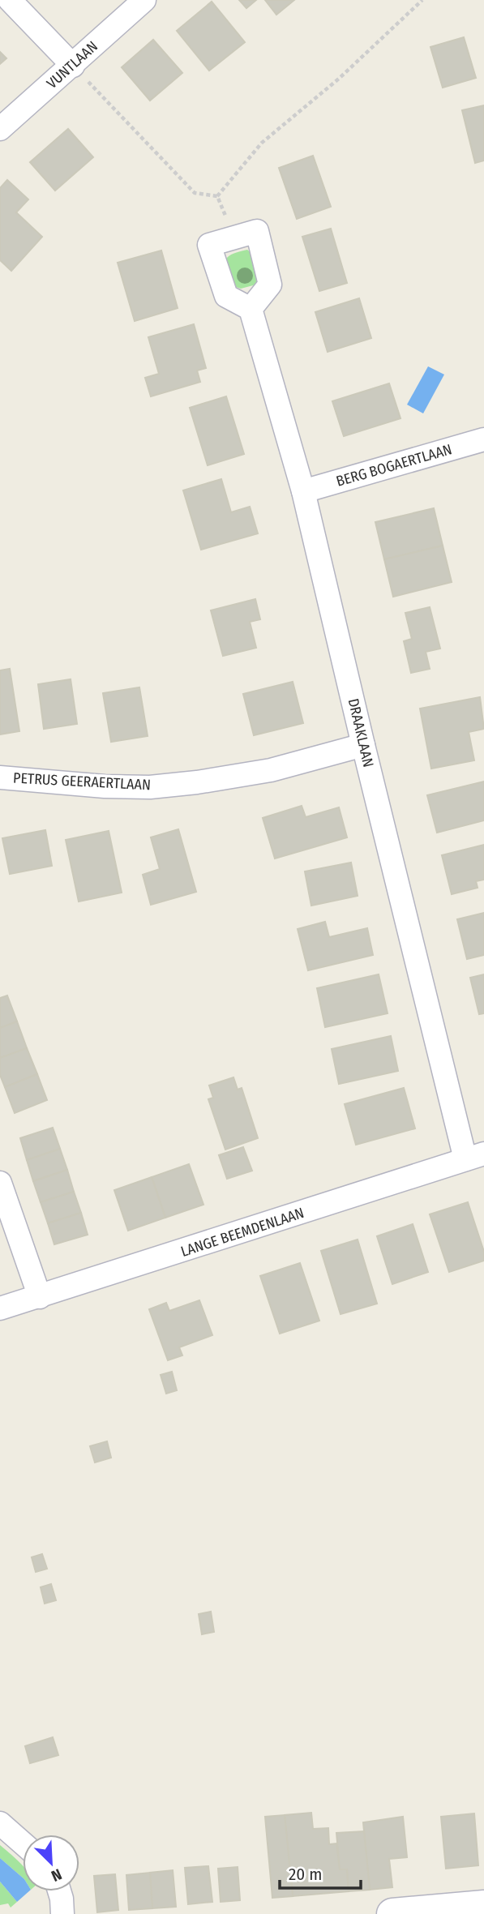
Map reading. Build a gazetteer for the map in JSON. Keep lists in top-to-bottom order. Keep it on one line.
{"streets":{"street":["VUNTLAAN","BERG BOGAERTLAAN","DRAAKLAAN","PETRUS GEERAERTLAAN","LANGE BEEMDENLAAN"]},"crossings":[["BERG BOGAERTLAAN","DRAAKLAAN"],["DRAAKLAAN","PETRUS GEERAERTLAAN"],["DRAAKLAAN","LANGE BEEMDENLAAN"]],"scale_bar":"20 m","north":"bottom right"}
